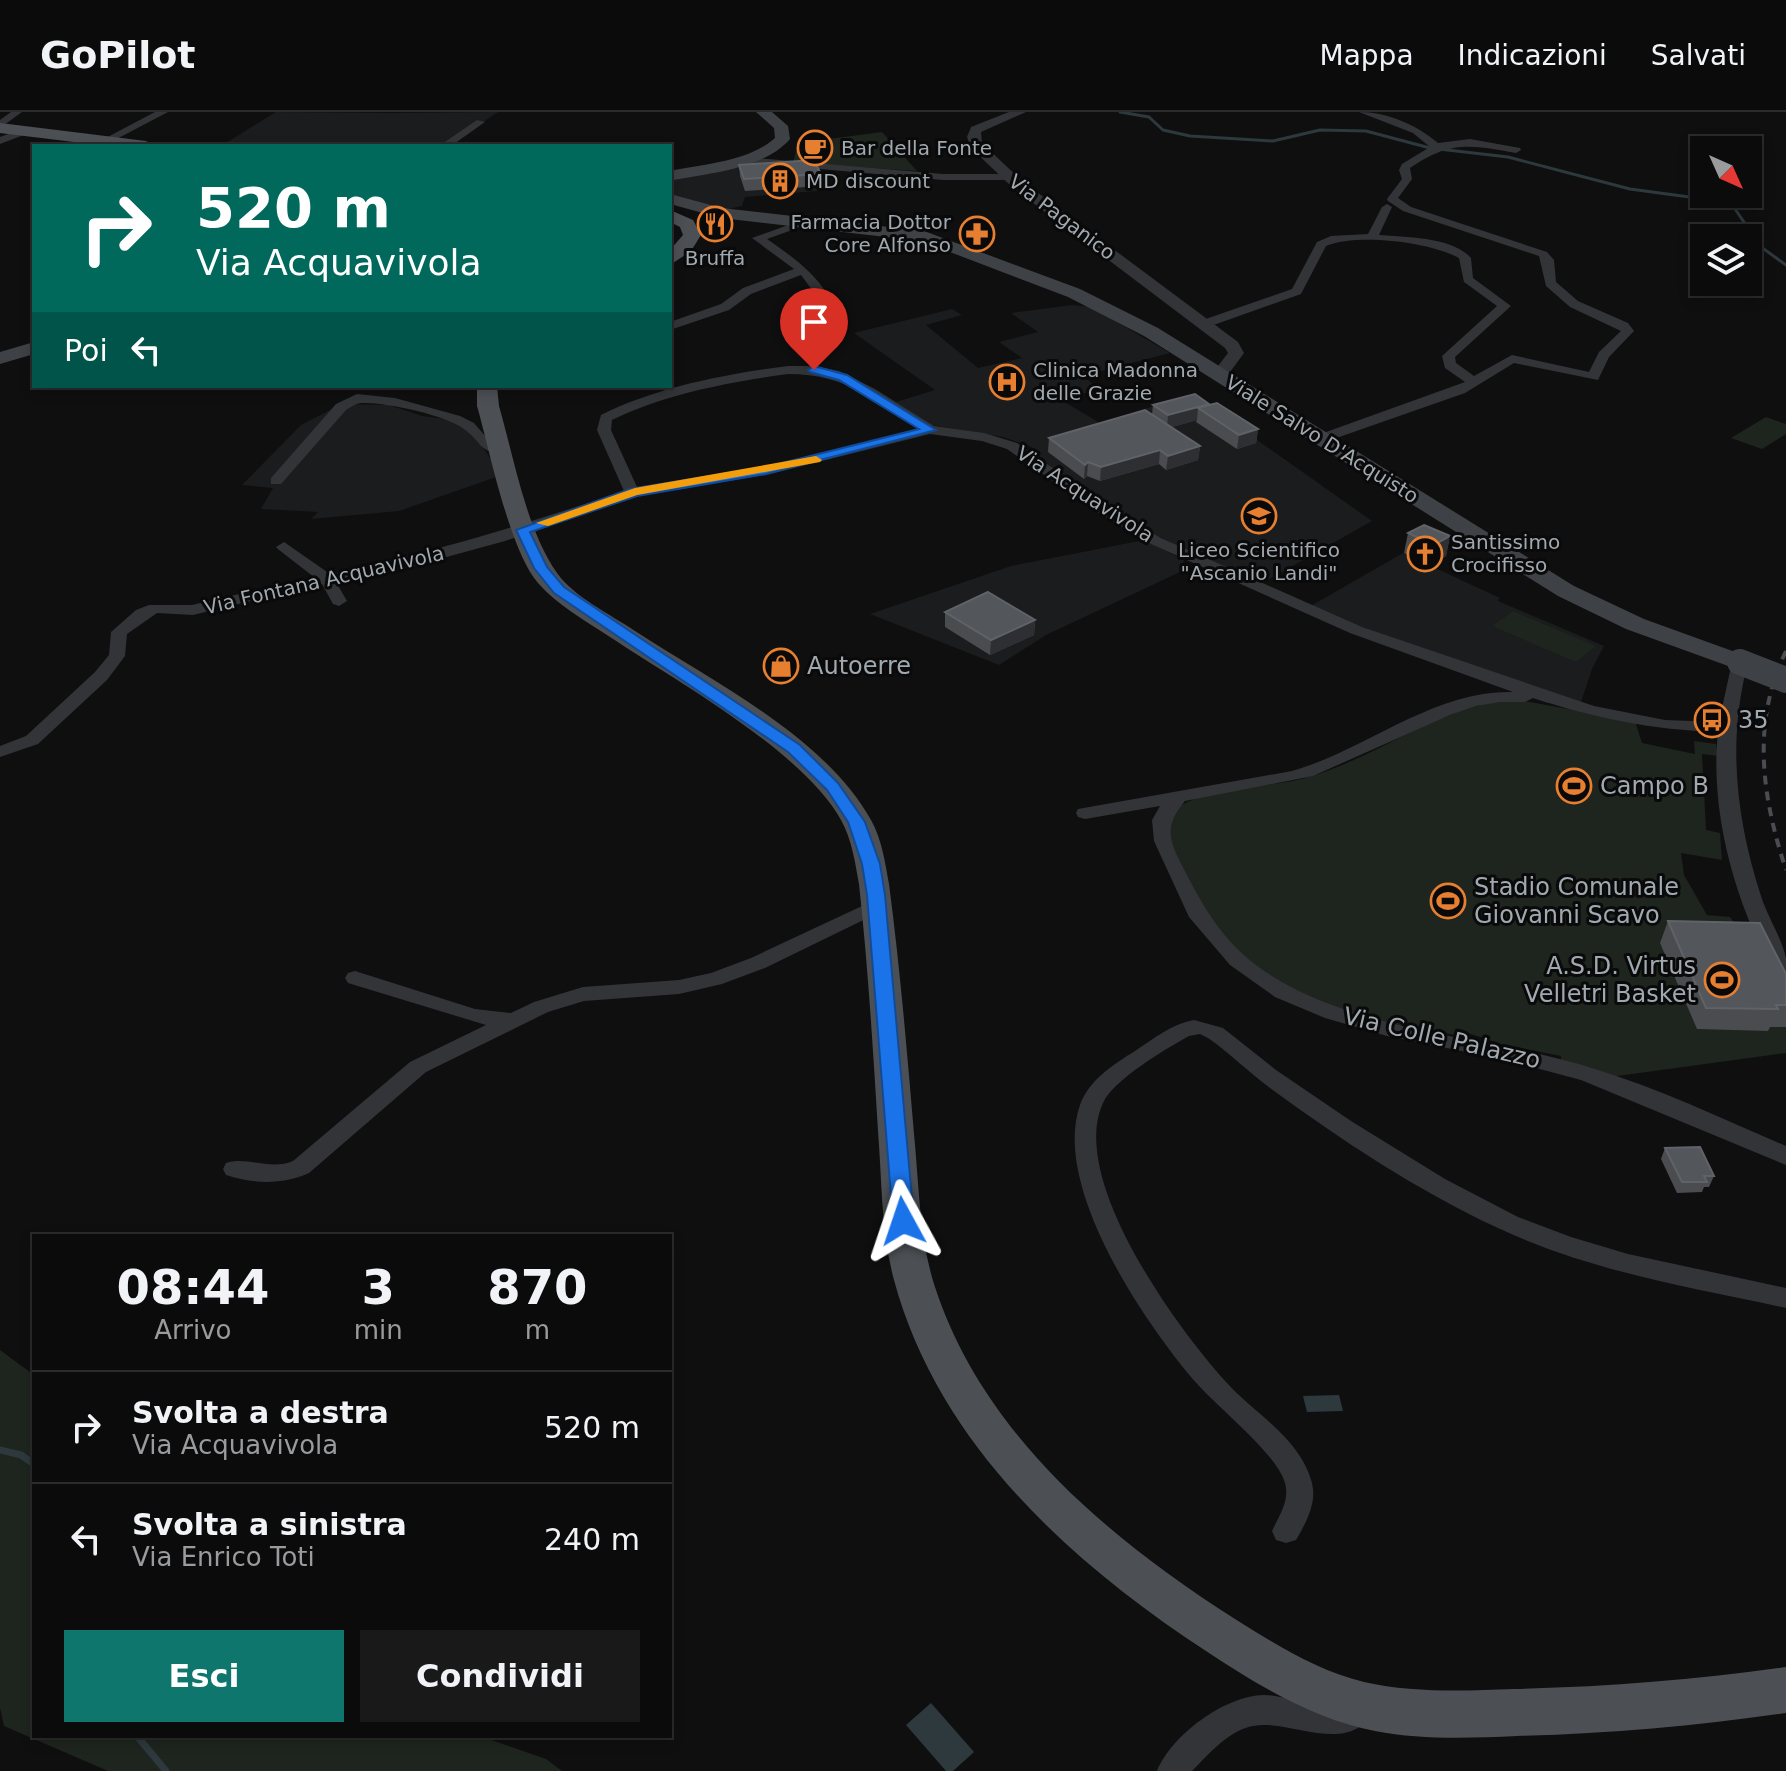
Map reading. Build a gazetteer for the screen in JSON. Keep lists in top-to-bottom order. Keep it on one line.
{"streets":{"main road":["Viale Salvo D'Acquisto"],"street":["Via Paganico","Via Acquavivola","Via Fontana Acquavivola","Via Colle Palazzo"]},"crossings":[["Via Paganico","Viale Salvo D'Acquisto"],["Via Acquavivola","Via Fontana Acquavivola"]],"places":{"cafe":["Bar della Fonte"],"building":["MD discount"],"restaurant":["Bruffa"],"pharmacy":["Farmacia Dottor Core Alfonso"],"hospital":["Clinica Madonna delle Grazie"],"school or university":["Liceo Scientifico \"Ascanio Landi\""],"church":["Santissimo Crocifisso"],"shop":["Autoerre"],"bus stop":["35"],"sports":["Campo B","Stadio Comunale Giovanni Scavo","A.S.D. Virtus Velletri Basket"]},"north":"bottom right","page":{"header":"GoPilot","nav":["Mappa","Indicazioni","Salvati"],"turn":["520 m","Via Acquavivola"],"then":"Poi","eta":["08:44","Arrivo","3","min","870","m"],"list":[{"name":"Svolta a destra","note":"Via Acquavivola","value":"520 m"},{"name":"Svolta a sinistra","note":"Via Enrico Toti","value":"240 m"}],"buttons":["Esci","Condividi"]}}
